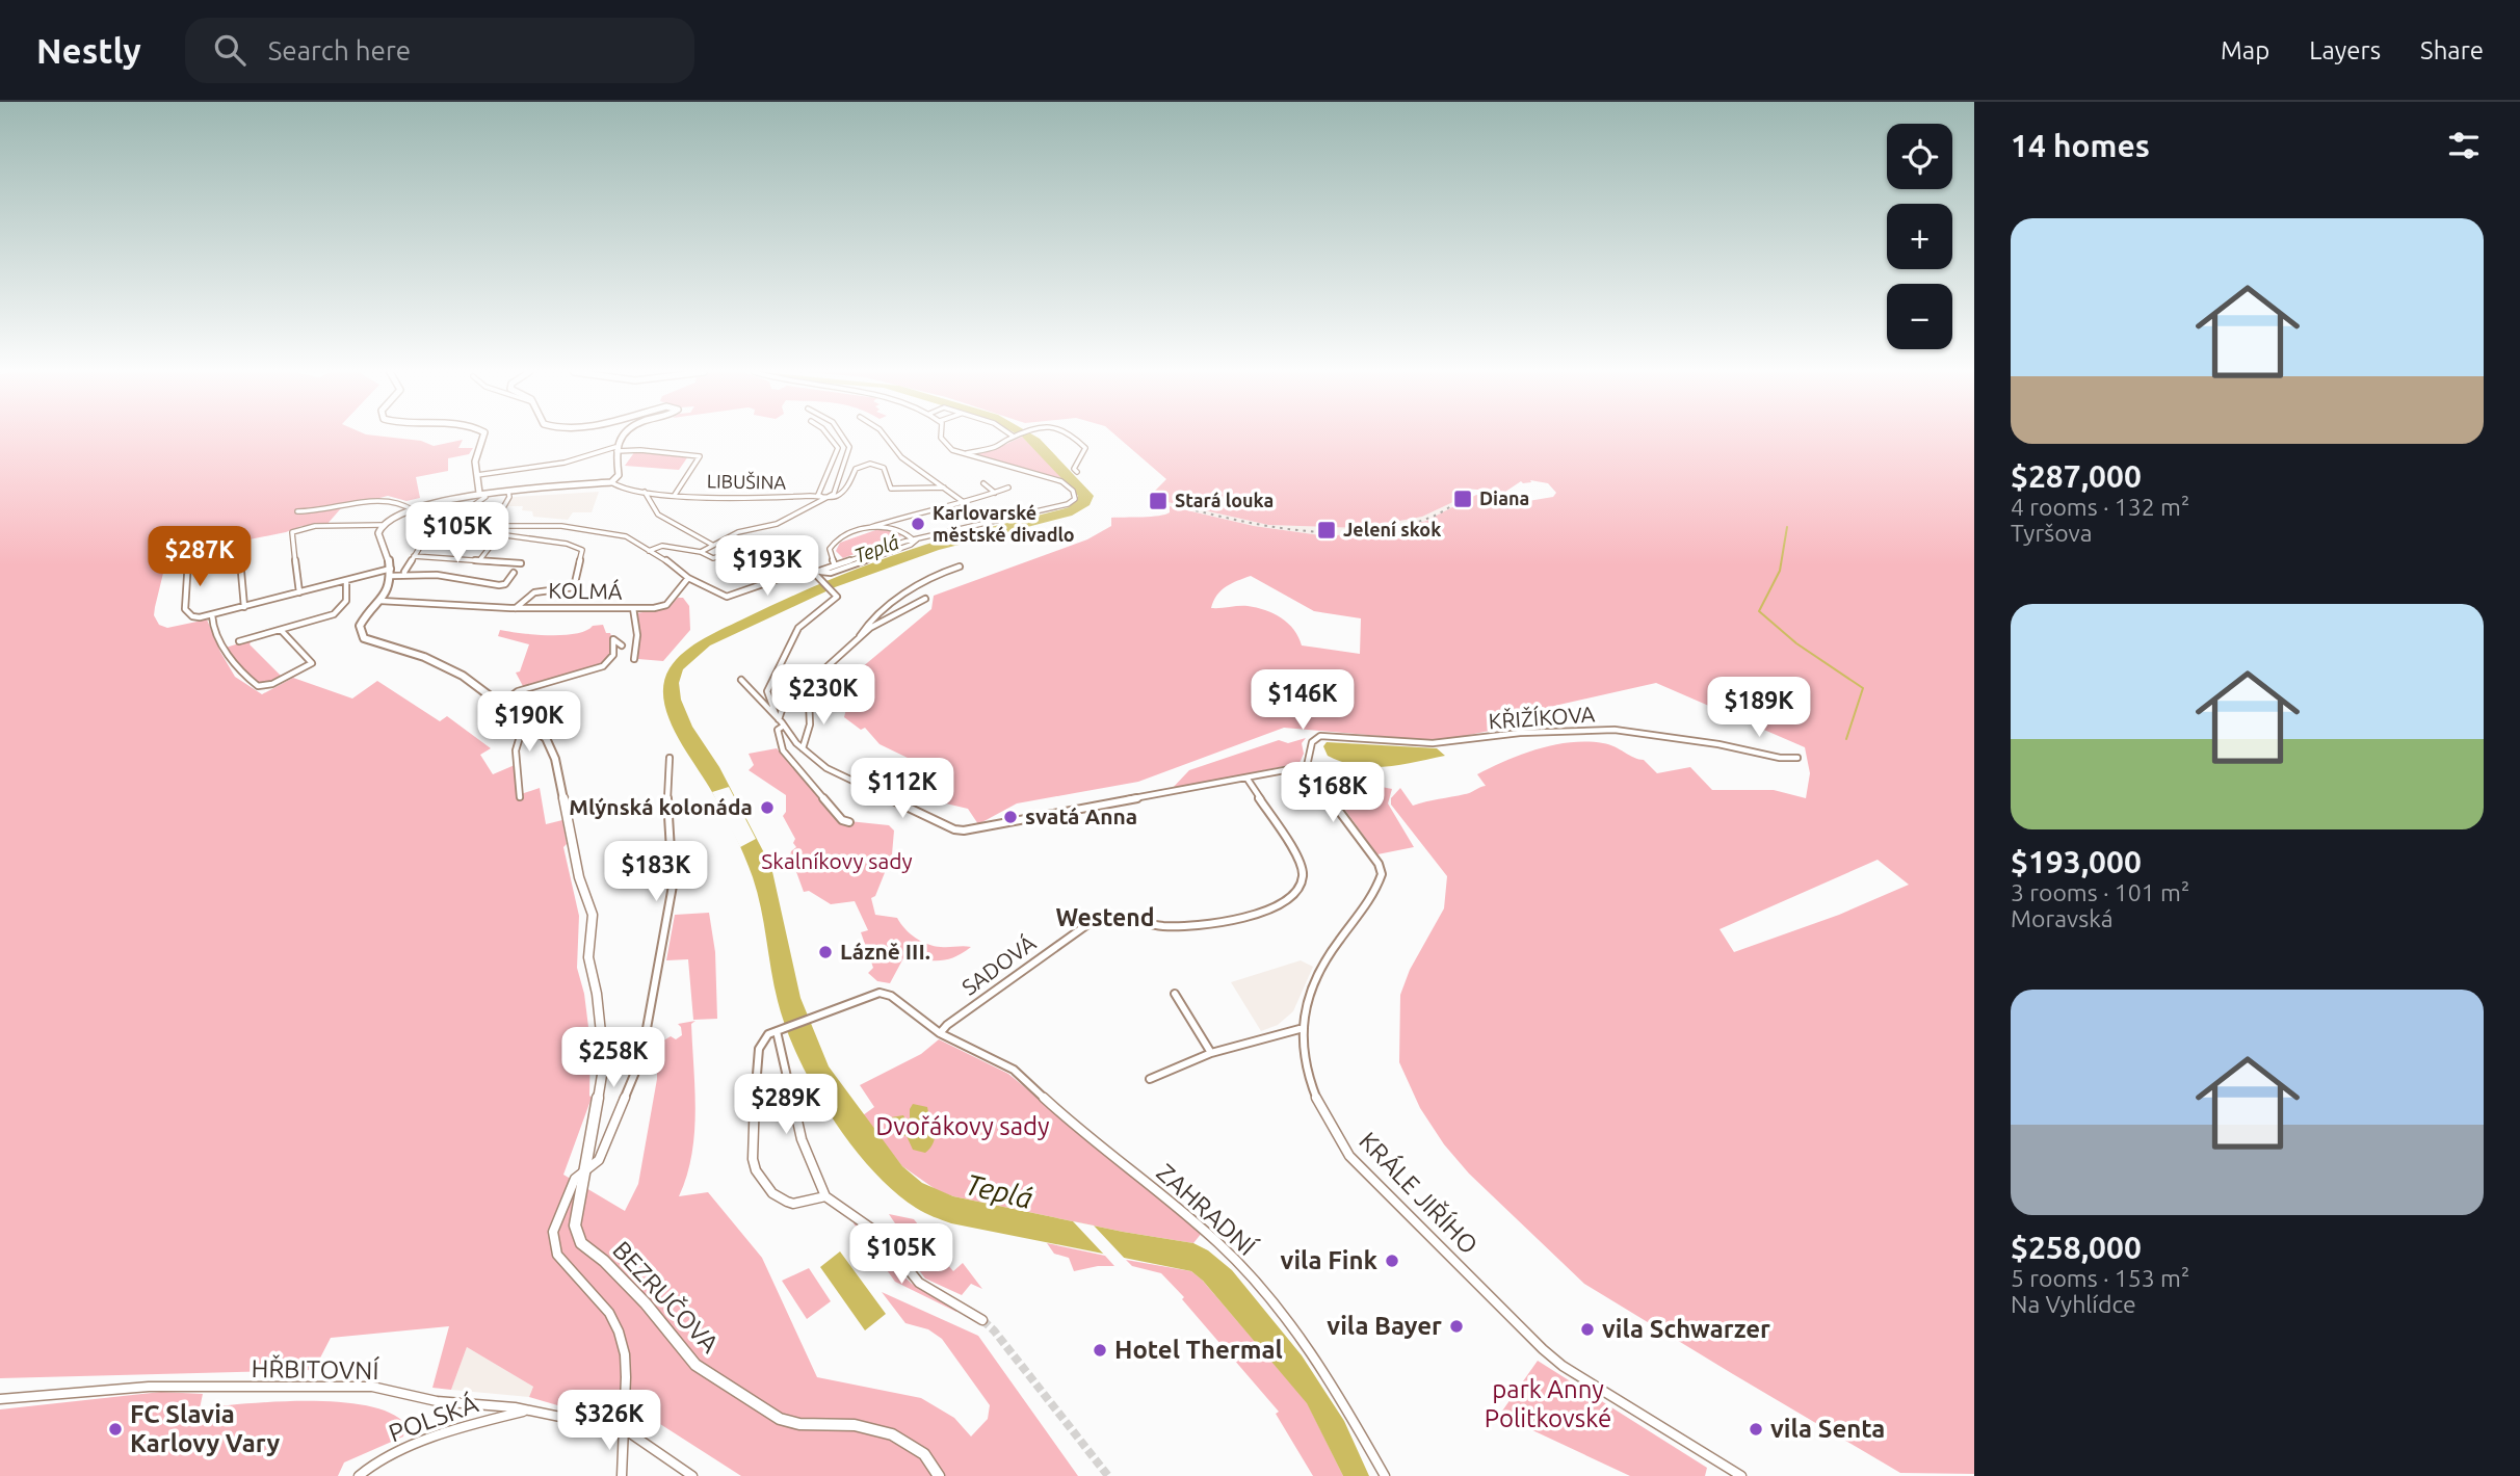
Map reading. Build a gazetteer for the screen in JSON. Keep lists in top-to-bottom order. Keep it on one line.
{"streets":{"street":["LIBUŠINA","KOLMÁ","KŘIŽÍKOVA","SADOVÁ","KRÁLE JIŘÍHO","ZAHRADNÍ","BEZRUČOVA","HŘBITOVNÍ","POLSKÁ"]},"crossings":[["KOLMÁ","BEZRUČOVA"],["KŘIŽÍKOVA","KRÁLE JIŘÍHO"],["SADOVÁ","ZAHRADNÍ"],["HŘBITOVNÍ","POLSKÁ"]],"districts":["Westend"],"water":["Teplá"],"parks":["Skalníkovy sady","Dvořákovy sady","park Anny Politkovské"],"places":{"transit":["Diana","Stará louka","Jelení skok"],"other":["Karlovarské městské divadlo","Mlýnská kolonáda","svatá Anna","Lázně III.","vila Fink","vila Bayer","vila Schwarzer","Hotel Thermal","FC Slavia Karlovy Vary","vila Senta"]},"page":{"header":"Nestly","search":"Search here","nav":["Map","Layers","Share"],"heading":"14 homes","map_buttons":["+","−"],"list":[{"name":"$287,000","note":"4 rooms · 132 m² · Tyršova"},{"name":"$193,000","note":"3 rooms · 101 m² · Moravská"},{"name":"$258,000","note":"5 rooms · 153 m² · Na Vyhlídce"}],"price":["$105K","$287K","$193K","$230K","$146K","$189K","$190K","$112K","$168K","$183K","$258K","$289K","$105K","$326K"]}}
